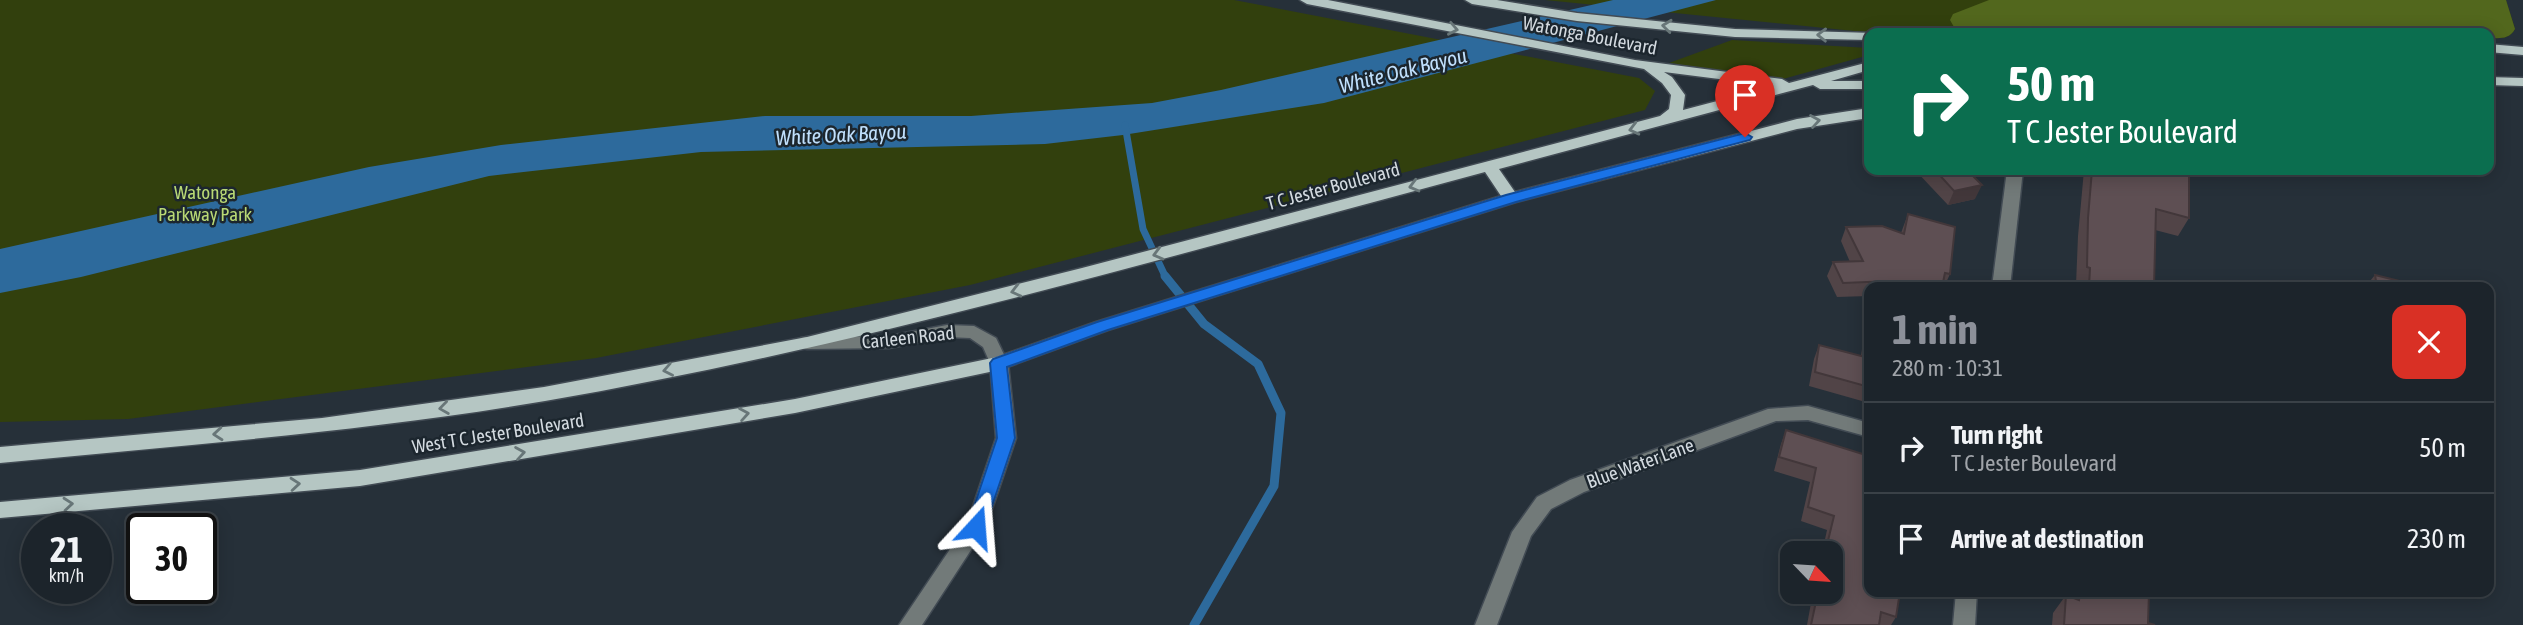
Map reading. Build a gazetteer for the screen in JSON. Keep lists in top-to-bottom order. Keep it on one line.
{"streets":{"main road":["Watonga Boulevard","T C Jester Boulevard","West T C Jester Boulevard"],"street":["Carleen Road","Blue Water Lane"]},"crossings":[["Watonga Boulevard","T C Jester Boulevard"],["T C Jester Boulevard","Carleen Road"],["T C Jester Boulevard","West T C Jester Boulevard"],["Carleen Road","West T C Jester Boulevard"]],"water":["White Oak Bayou"],"parks":["Watonga Parkway Park"],"north":"bottom right","page":{"turn":["50 m","T C Jester Boulevard"],"heading":["1 min","280 m · 10:31"],"list":[{"name":"Turn right","note":"T C Jester Boulevard","value":"50 m"},{"name":"Arrive at destination","value":"230 m"}],"speed":"21 km/h","limit":"30"}}
